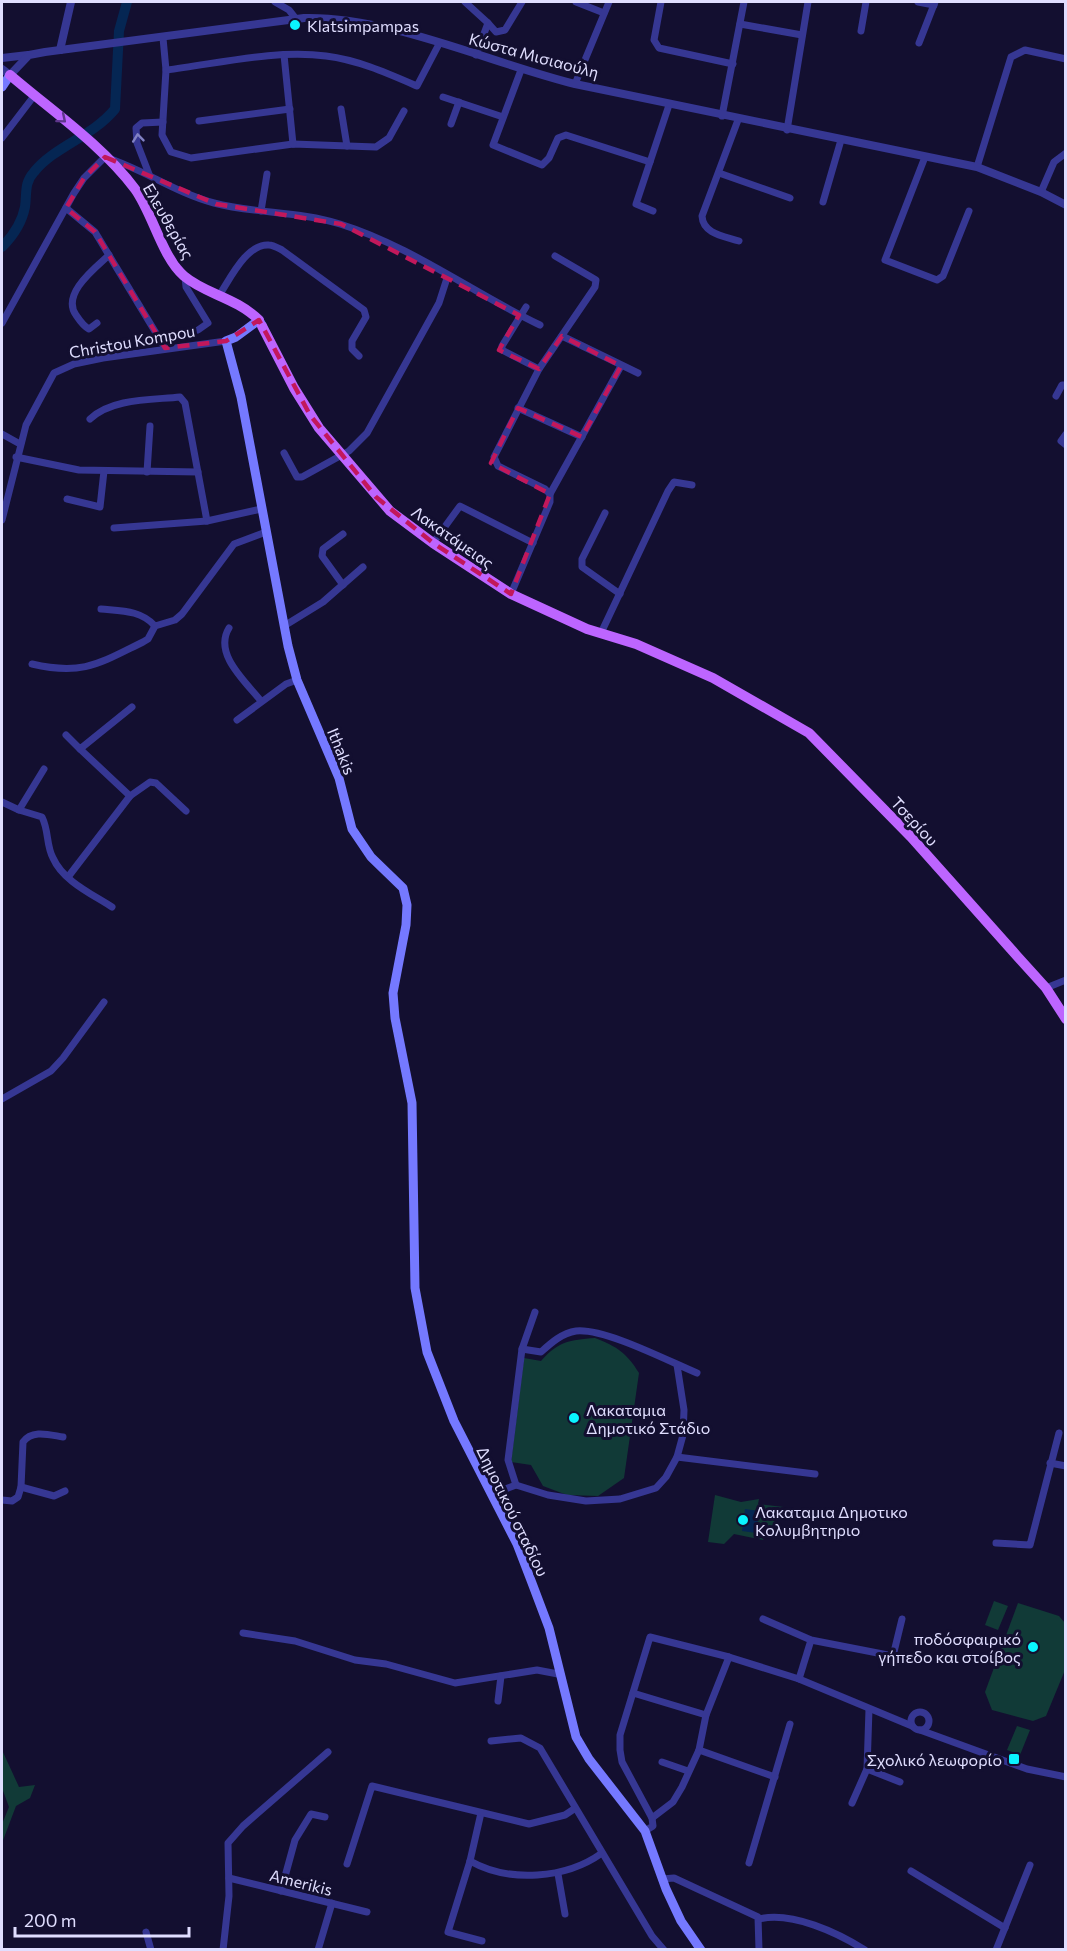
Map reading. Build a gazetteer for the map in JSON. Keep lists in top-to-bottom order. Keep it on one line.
{"streets":{"main road":["Ελευθερίας","Christou Kompou","Λακατάμειας","Ithakis","Τσερίου","Δημοτικού σταδίου"],"street":["Κώστα Μισιαούλη","Amerikis"]},"crossings":[["Ελευθερίας","Christou Kompou"],["Ελευθερίας","Λακατάμειας"],["Christou Kompou","Λακατάμειας"],["Christou Kompou","Ithakis"],["Λακατάμειας","Τσερίου"],["Ithakis","Δημοτικού σταδίου"]],"places":{"other":["Klatsimpampas","Λακαταμια Δημοτικό Στάδιο","Λακαταμια Δημοτικο Κολυμβητηριο","ποδόσφαιρικό γήπεδο και στοίβος"],"transit":["Σχολικό λεωφορίο"]},"scale_bar":"200 m"}
